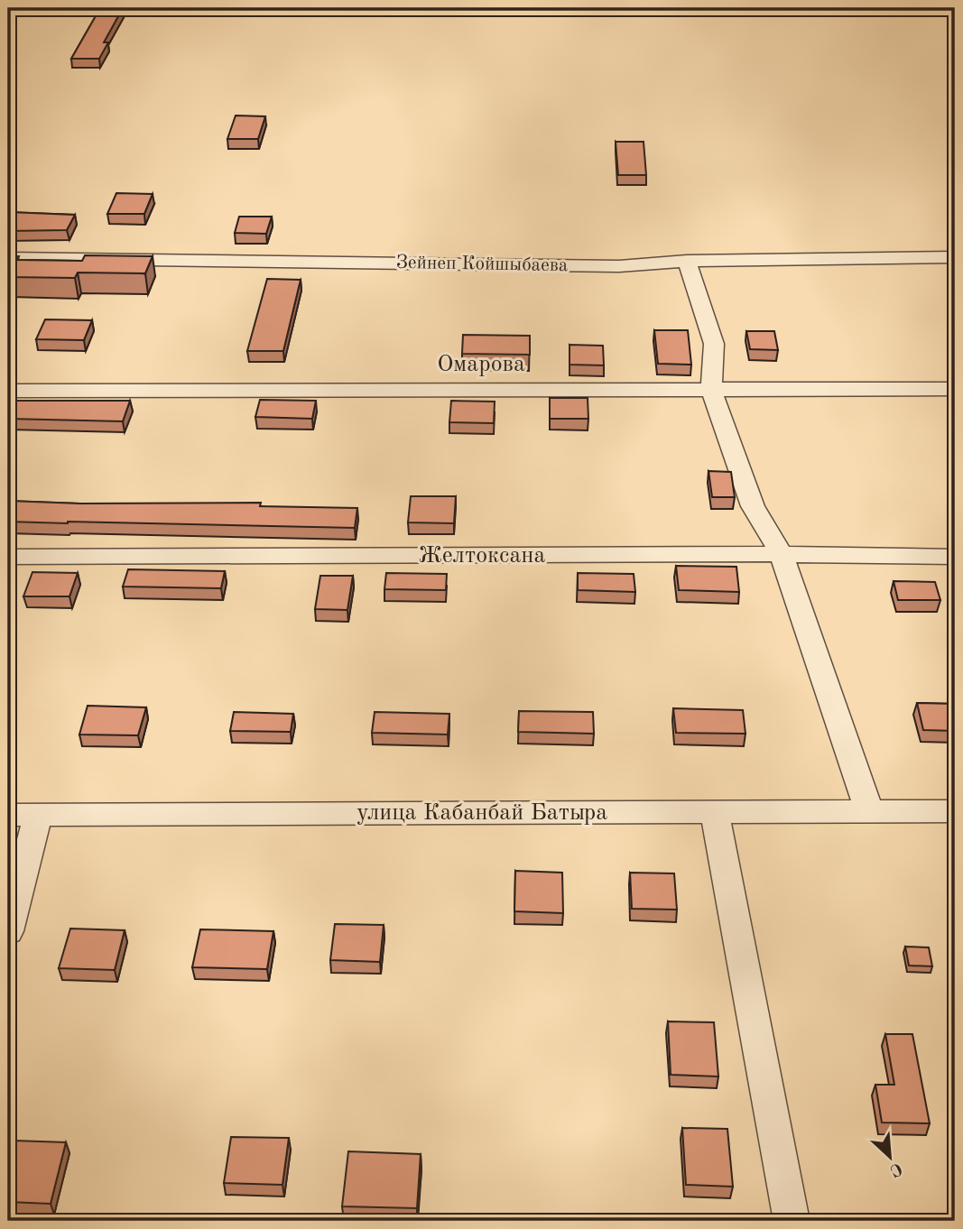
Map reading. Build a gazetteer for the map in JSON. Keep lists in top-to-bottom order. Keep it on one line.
{"streets":{"street":["Зейнеп Койшыбаева","Омарова","Желтоксана","улица Кабанбай Батыра"]},"north":"bottom right"}
